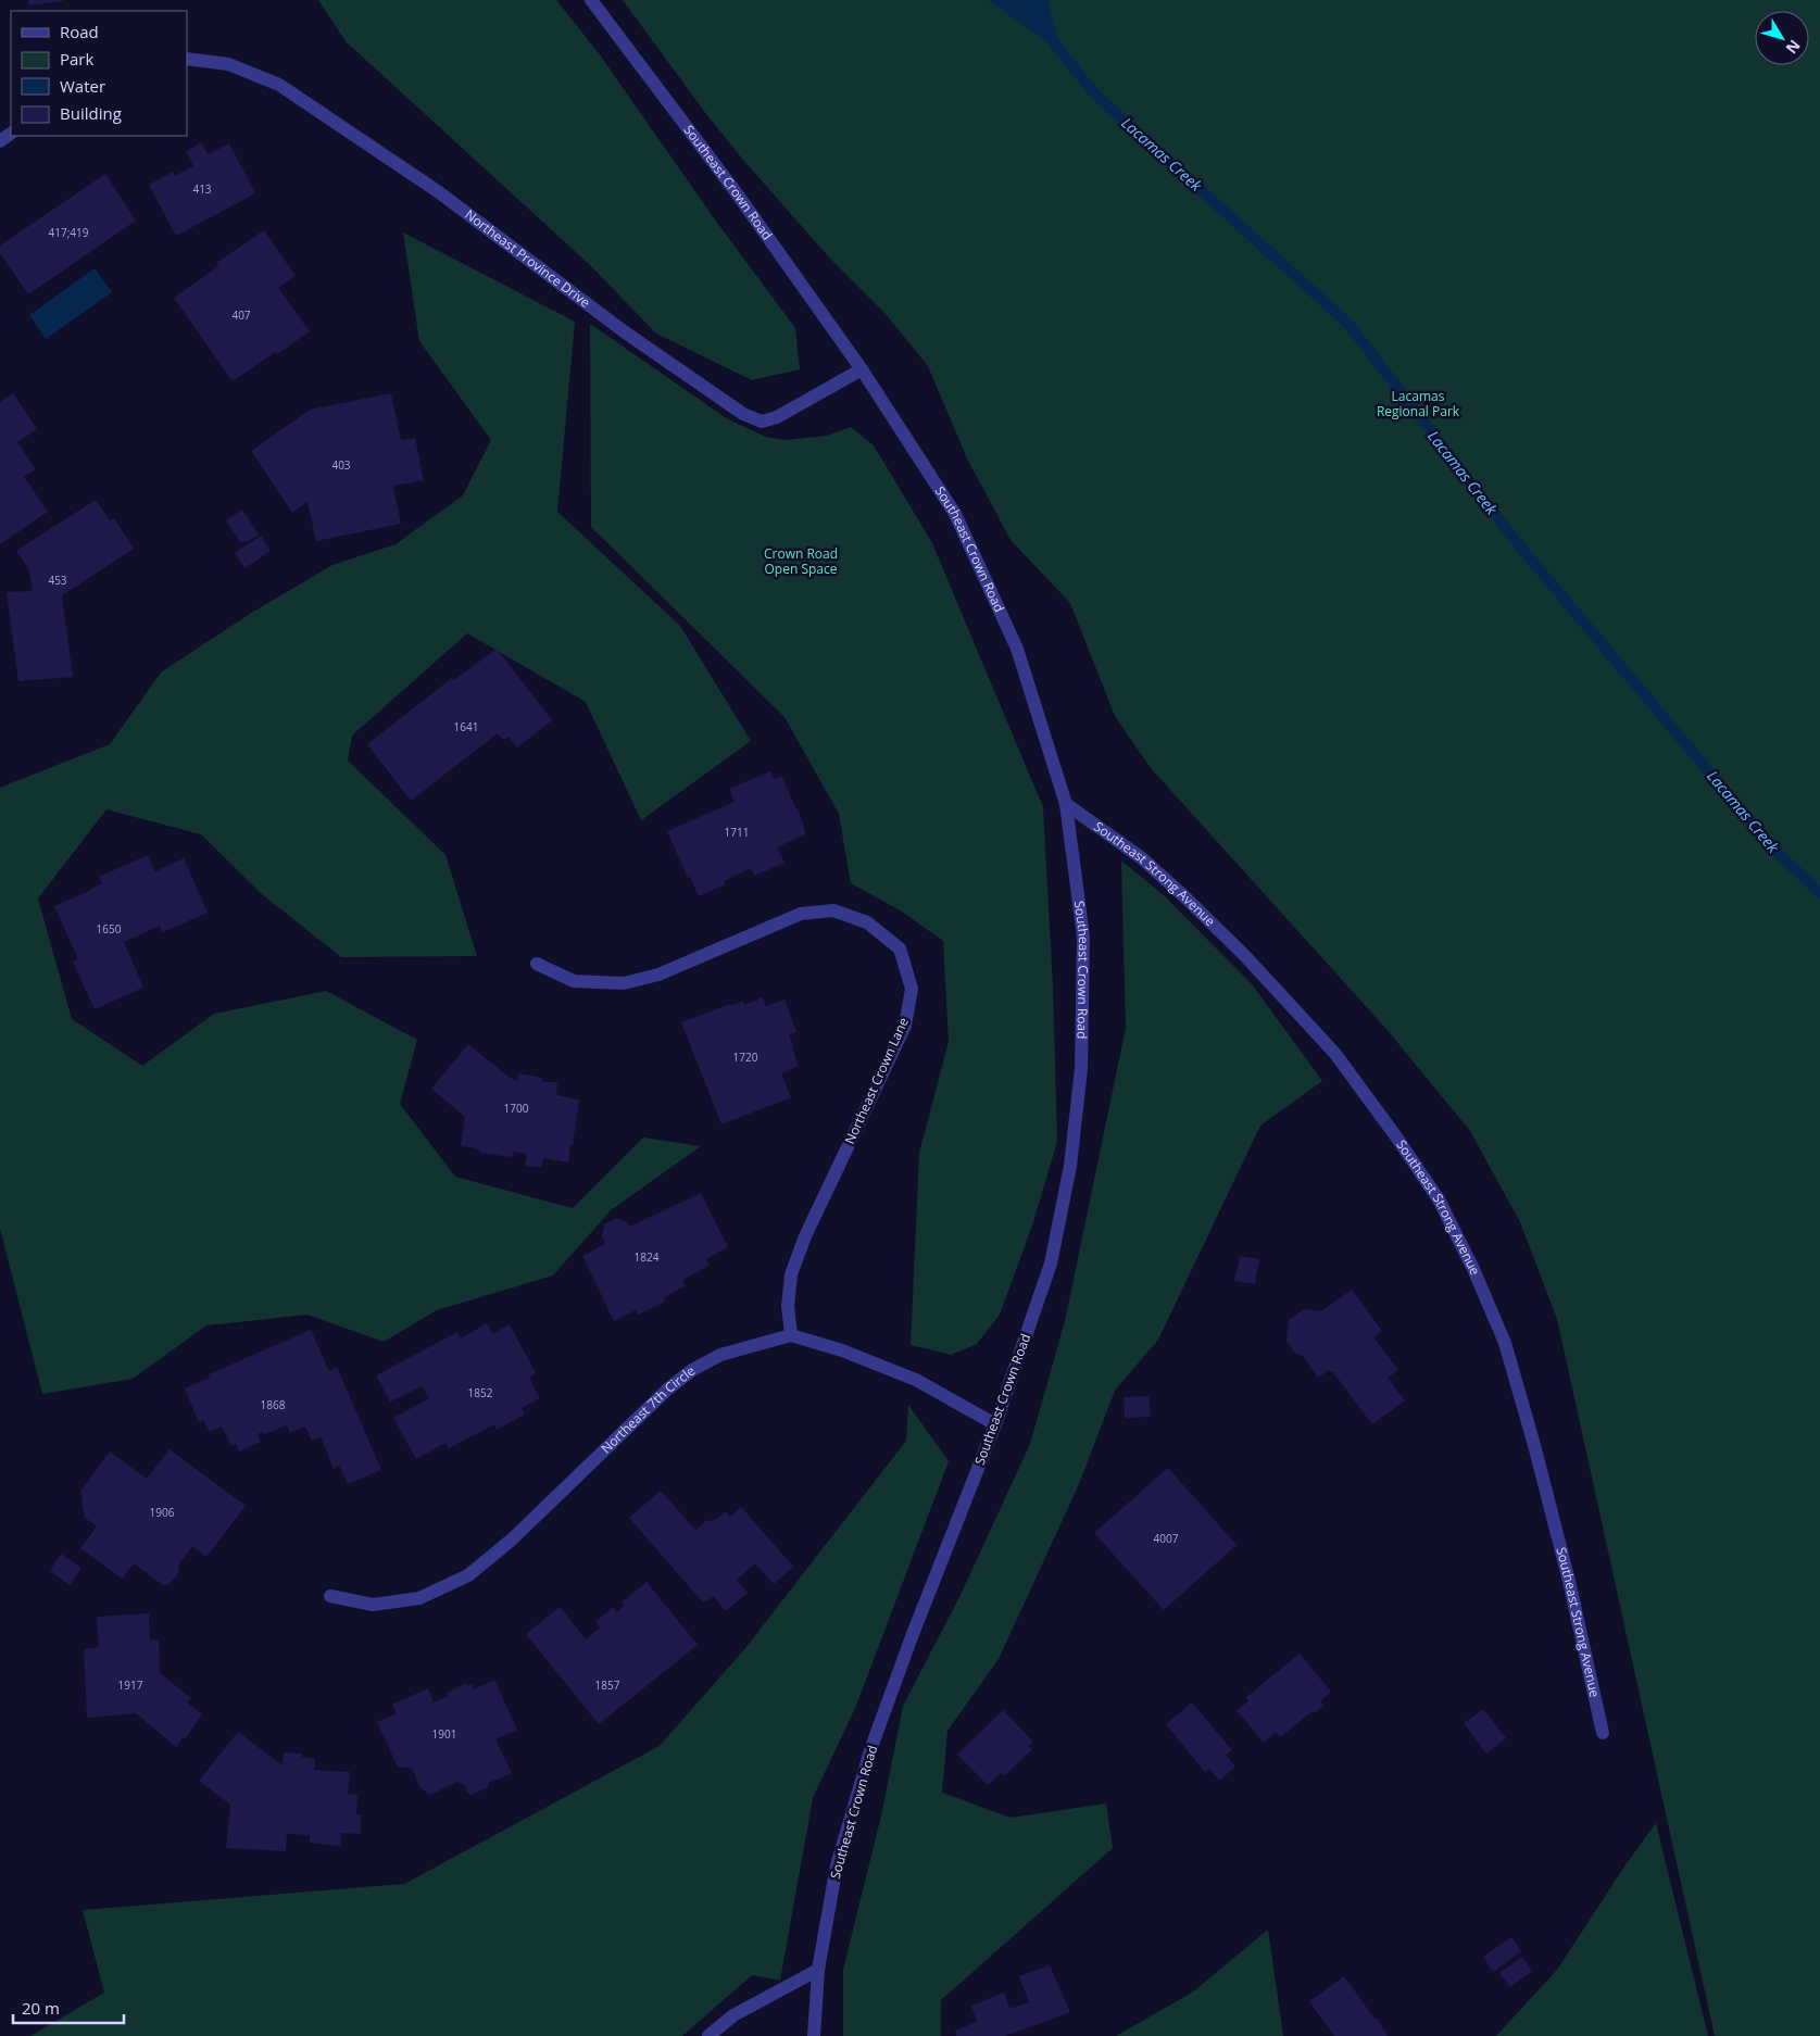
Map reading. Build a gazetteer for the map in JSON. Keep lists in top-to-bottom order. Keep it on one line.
{"streets":{"street":["Southeast Crown Road","Northeast Province Drive","Southeast Strong Avenue","Northeast Crown Lane","Northeast 7th Circle"]},"crossings":[["Southeast Crown Road","Northeast Province Drive"],["Southeast Crown Road","Southeast Strong Avenue"],["Southeast Crown Road","Northeast 7th Circle"],["Northeast Crown Lane","Northeast 7th Circle"]],"water":["Lacamas Creek"],"parks":["Lacamas Regional Park","Crown Road Open Space"],"house_numbers":["413","417;419","407","403","453","1641","1711","1650","1720","1700","1824","1852","1868","1906","4007","1917","1857","1901"],"legend":["Road","Park","Water","Building"],"scale_bar":"20 m","north":"bottom right"}
